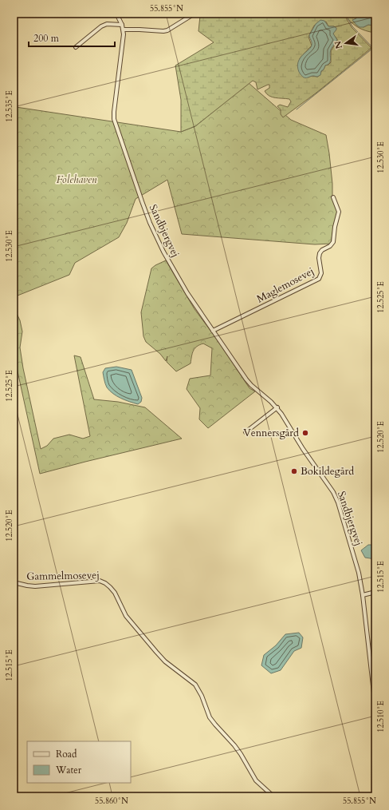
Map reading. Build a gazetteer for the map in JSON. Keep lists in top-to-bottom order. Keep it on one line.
{"streets":{"street":["Sandbjergvej","Maglemosevej","Gammelmosevej"]},"crossings":[["Sandbjergvej","Maglemosevej"]],"parks":["Folehaven"],"places":["Vennersgård","Bokildegård"],"legend":["Road","Water"],"scale_bar":"200 m","north":"left","coordinates":["55.855°N","12.535°E","12.530°E","12.525°E","12.520°E","12.515°E","12.510°E","55.860°N"]}
